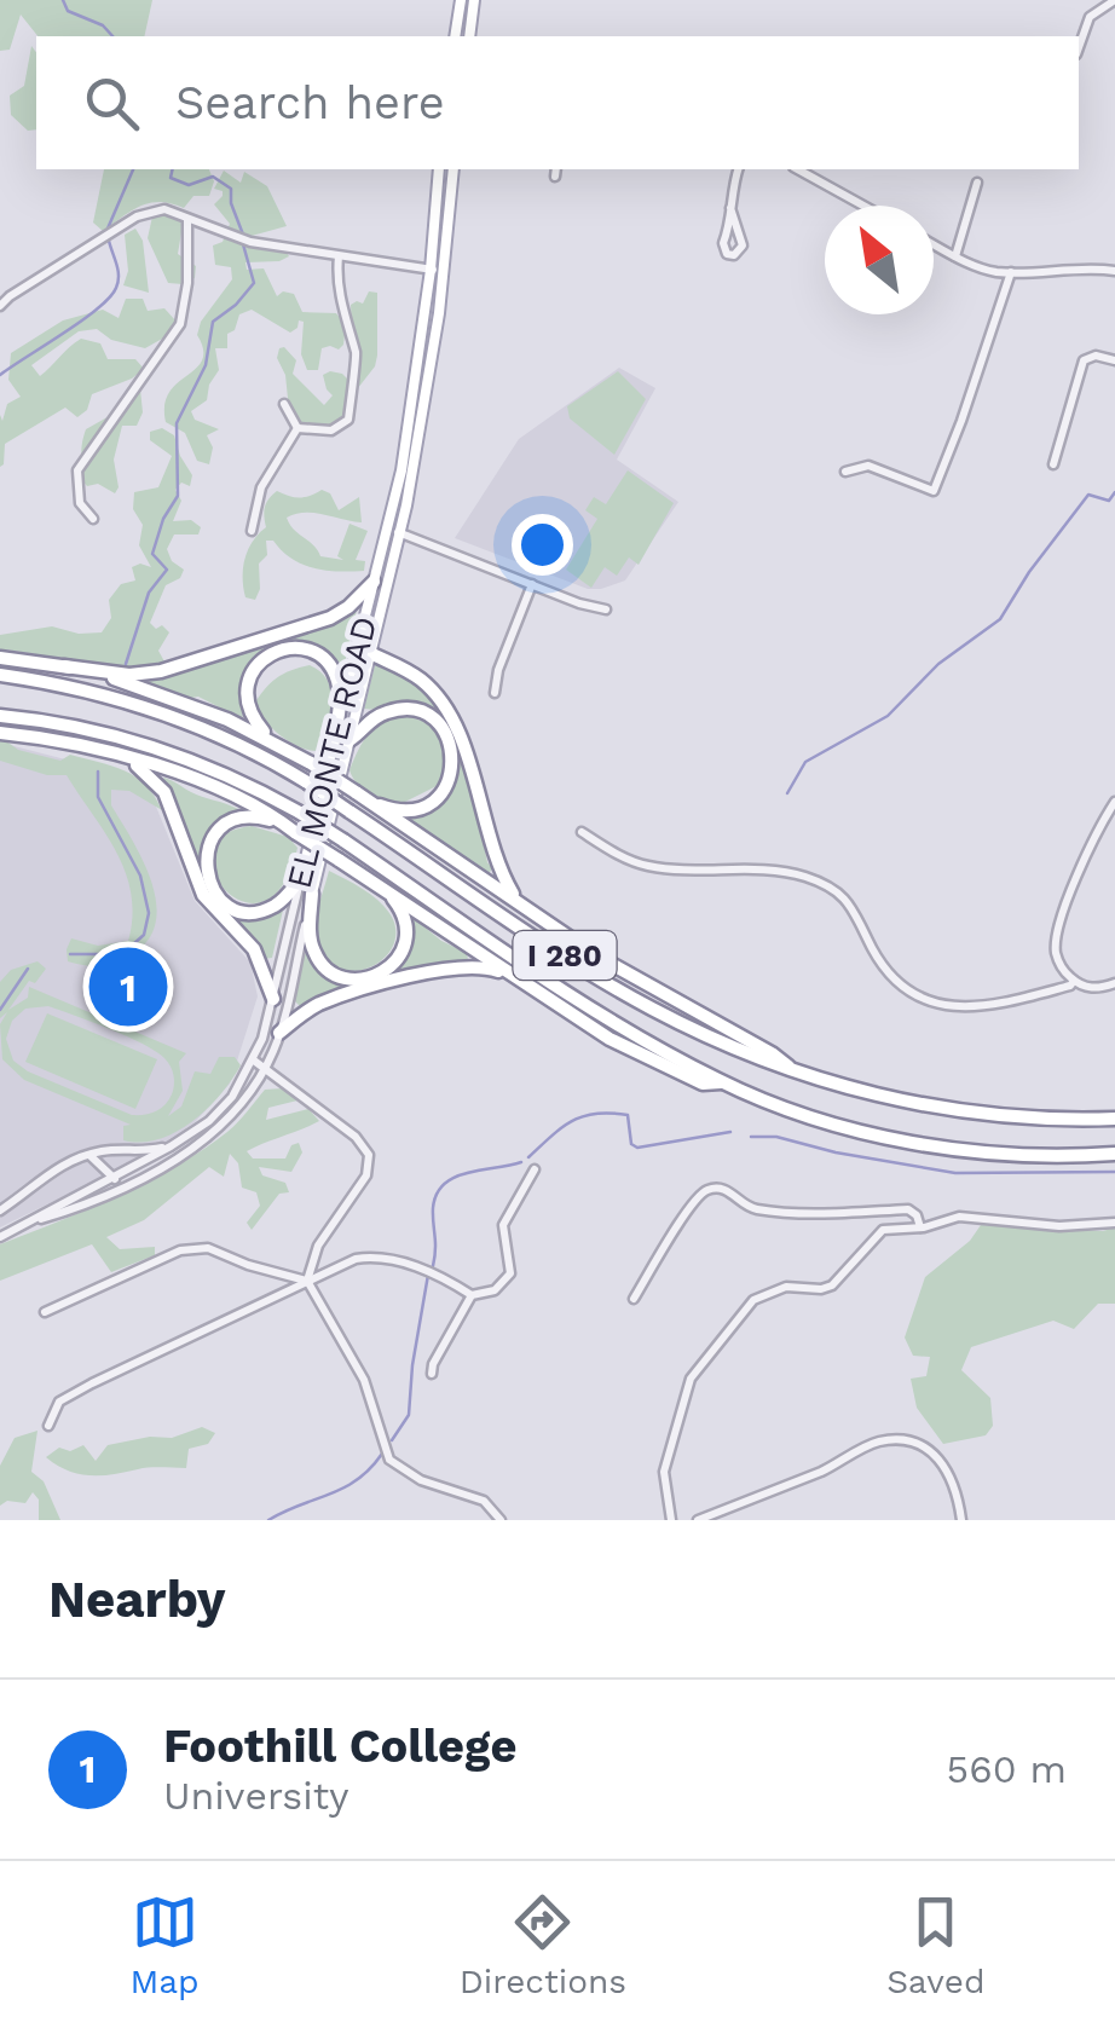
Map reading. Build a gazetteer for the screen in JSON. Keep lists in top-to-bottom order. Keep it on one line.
{"streets":{"highway":["I 280"],"main road":["EL MONTE ROAD"]},"north":"top left","page":{"search":"Search here","pins":"1","heading":"Nearby","list":[{"mark":"1","name":"Foothill College","note":"University","value":"560 m"}],"nav":["Map","Directions","Saved"]}}
